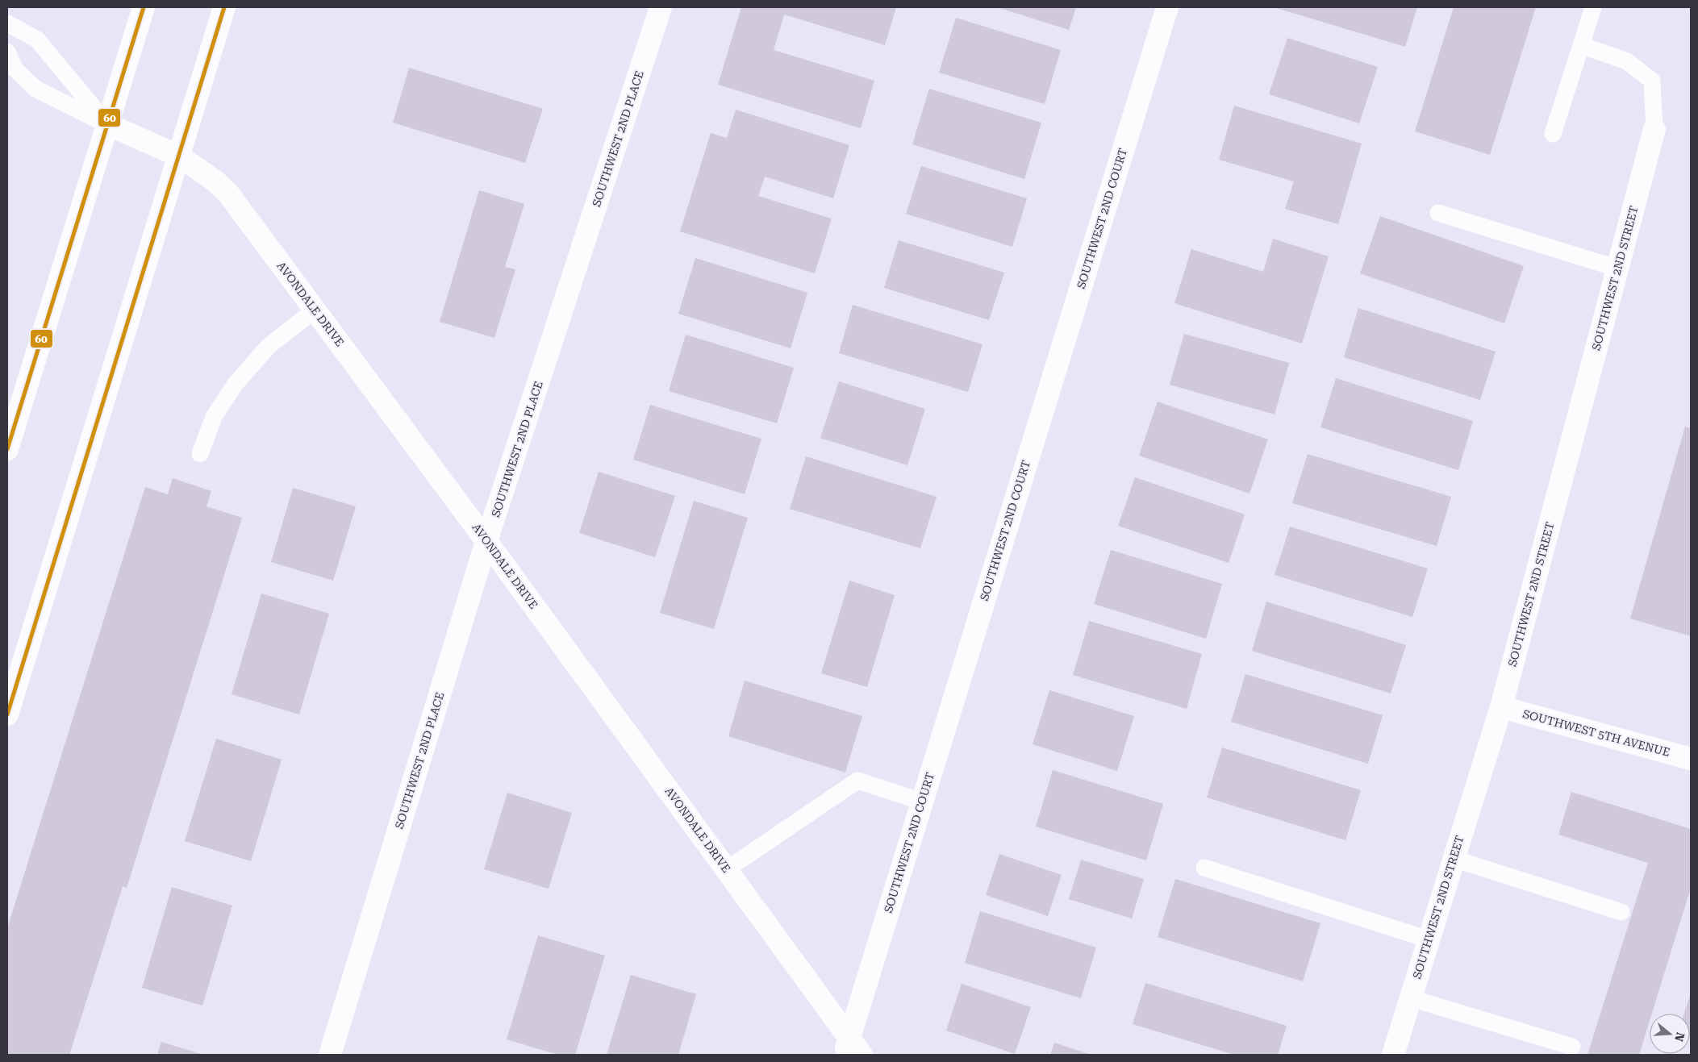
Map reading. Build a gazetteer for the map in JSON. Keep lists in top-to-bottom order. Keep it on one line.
{"streets":{"street":["SOUTHWEST 2ND PLACE","SOUTHWEST 2ND COURT","SOUTHWEST 2ND STREET","AVONDALE DRIVE","SOUTHWEST 5TH AVENUE"]},"crossings":[["SOUTHWEST 2ND PLACE","AVONDALE DRIVE"],["SOUTHWEST 2ND COURT","AVONDALE DRIVE"],["SOUTHWEST 2ND STREET","SOUTHWEST 5TH AVENUE"]],"lines":["transit line 60"],"north":"right"}
